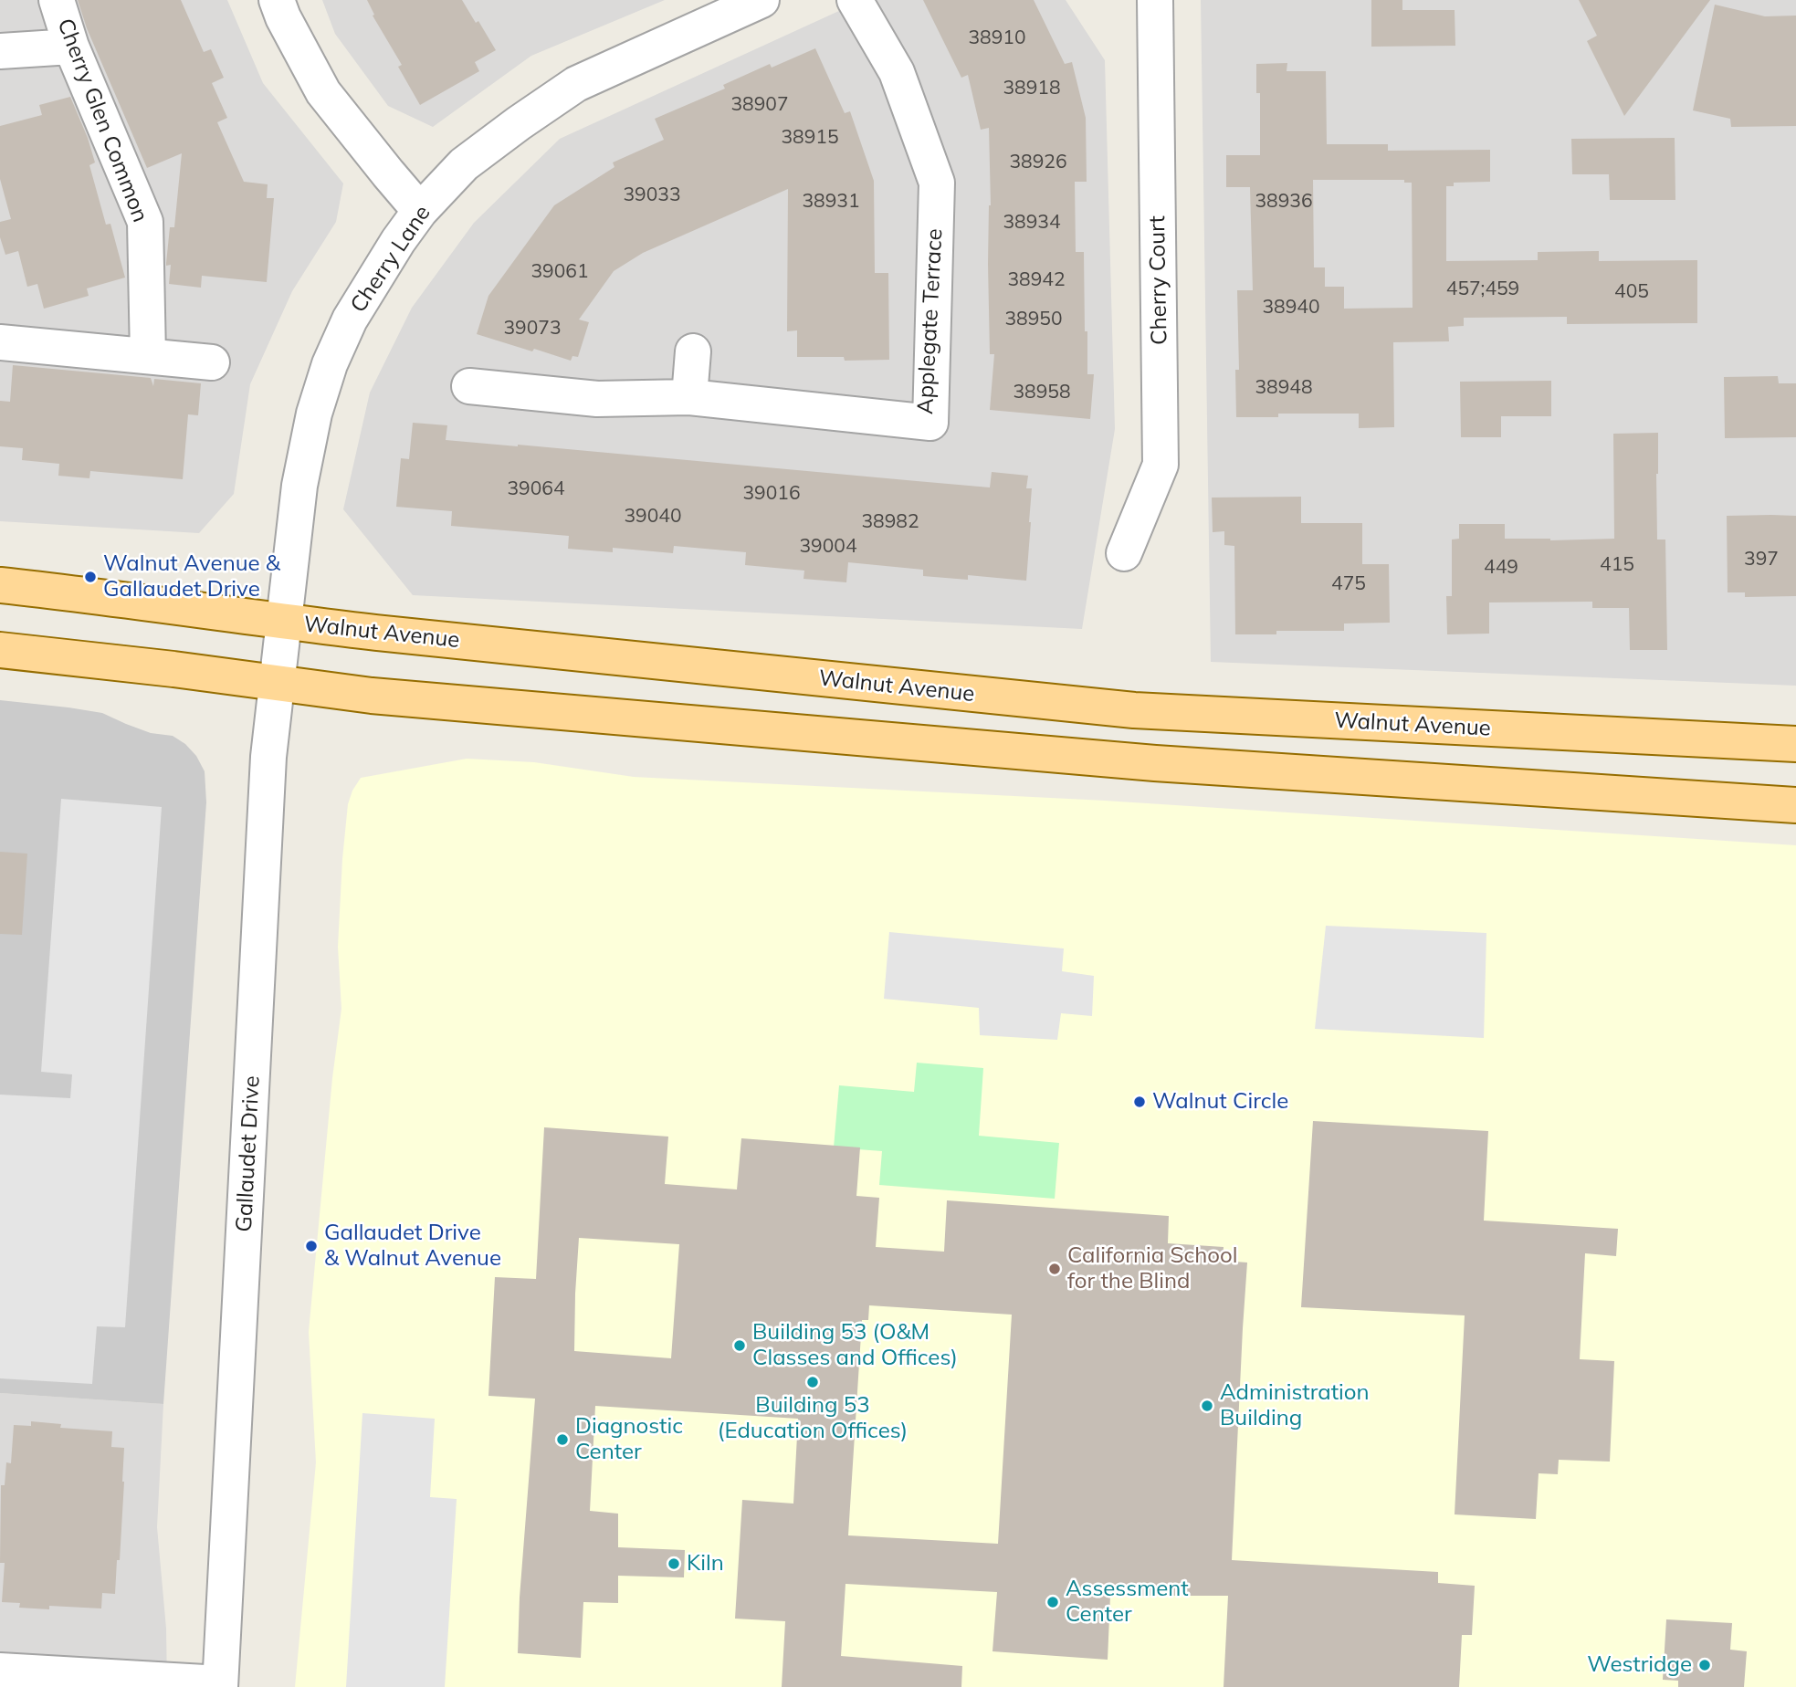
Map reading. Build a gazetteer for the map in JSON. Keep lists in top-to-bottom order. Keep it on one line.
{"streets":{"main road":["Walnut Avenue"],"street":["Cherry Glen Common","Cherry Lane","Cherry Court","Applegate Terrace","Gallaudet Drive"]},"crossings":[["Cherry Lane","Walnut Avenue"],["Cherry Lane","Gallaudet Drive"],["Walnut Avenue","Gallaudet Drive"]],"places":["Walnut Avenue & Gallaudet Drive","Walnut Circle","Gallaudet Drive & Walnut Avenue","California School for the Blind","Building 53 (O&M Classes and Offices)","Building 53 (Education Offices)","Administration Building","Diagnostic Center","Kiln","Assessment Center","Westridge"],"house_numbers":["38910","38918","38907","38915","38926","39033","38931","38936","38934","39061","38942","457;459","405","38940","38950","39073","38948","38958","39064","39016","39040","38982","39004","397","415","449","475"]}
